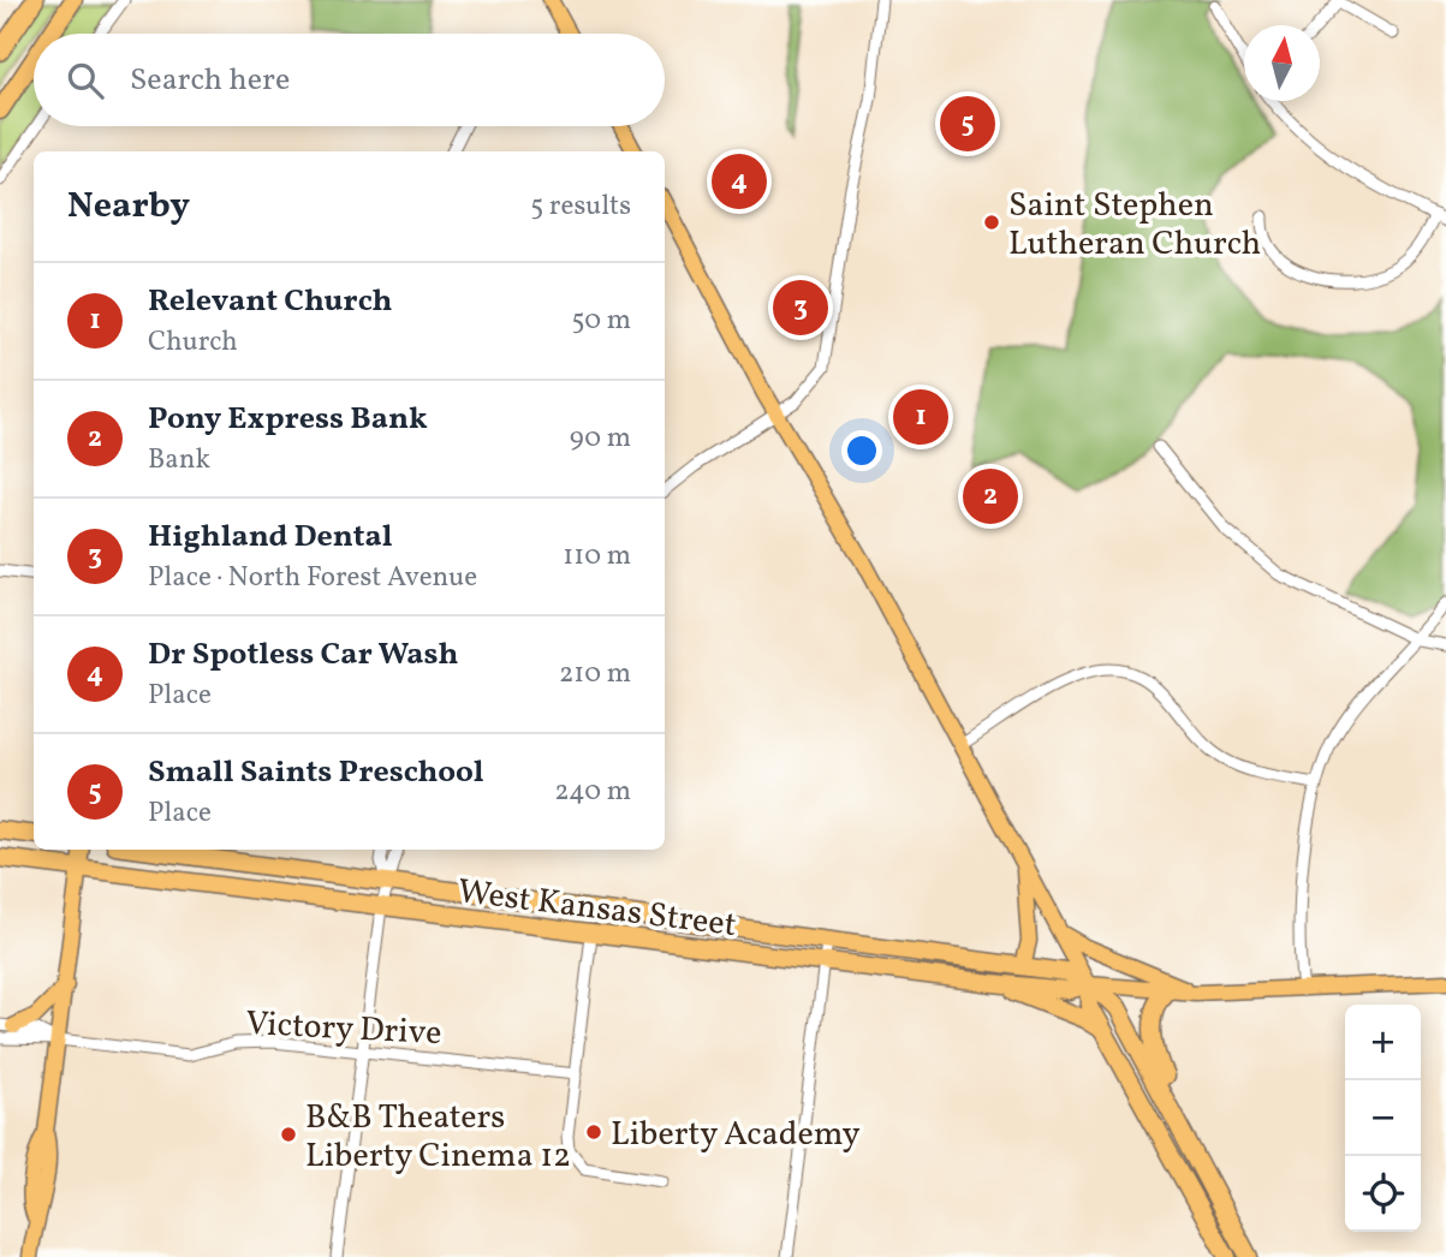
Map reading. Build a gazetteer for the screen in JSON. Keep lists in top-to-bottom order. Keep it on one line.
{"streets":{"highway":["West Kansas Street"],"street":["Victory Drive"]},"places":["Saint Stephen Lutheran Church","Liberty Academy","B&B Theaters Liberty Cinema 12"],"north":"top","page":{"search":"Search here","pins":["5","4","3","1","2"],"heading":["Nearby","5 results"],"list":[{"mark":"1","name":"Relevant Church","note":"Church","value":"50 m"},{"mark":"2","name":"Pony Express Bank","note":"Bank","value":"90 m"},{"mark":"3","name":"Highland Dental","note":"Place · North Forest Avenue","value":"110 m"},{"mark":"4","name":"Dr Spotless Car Wash","note":"Place","value":"210 m"},{"mark":"5","name":"Small Saints Preschool","note":"Place","value":"240 m"}],"map_buttons":["+","−"]}}
